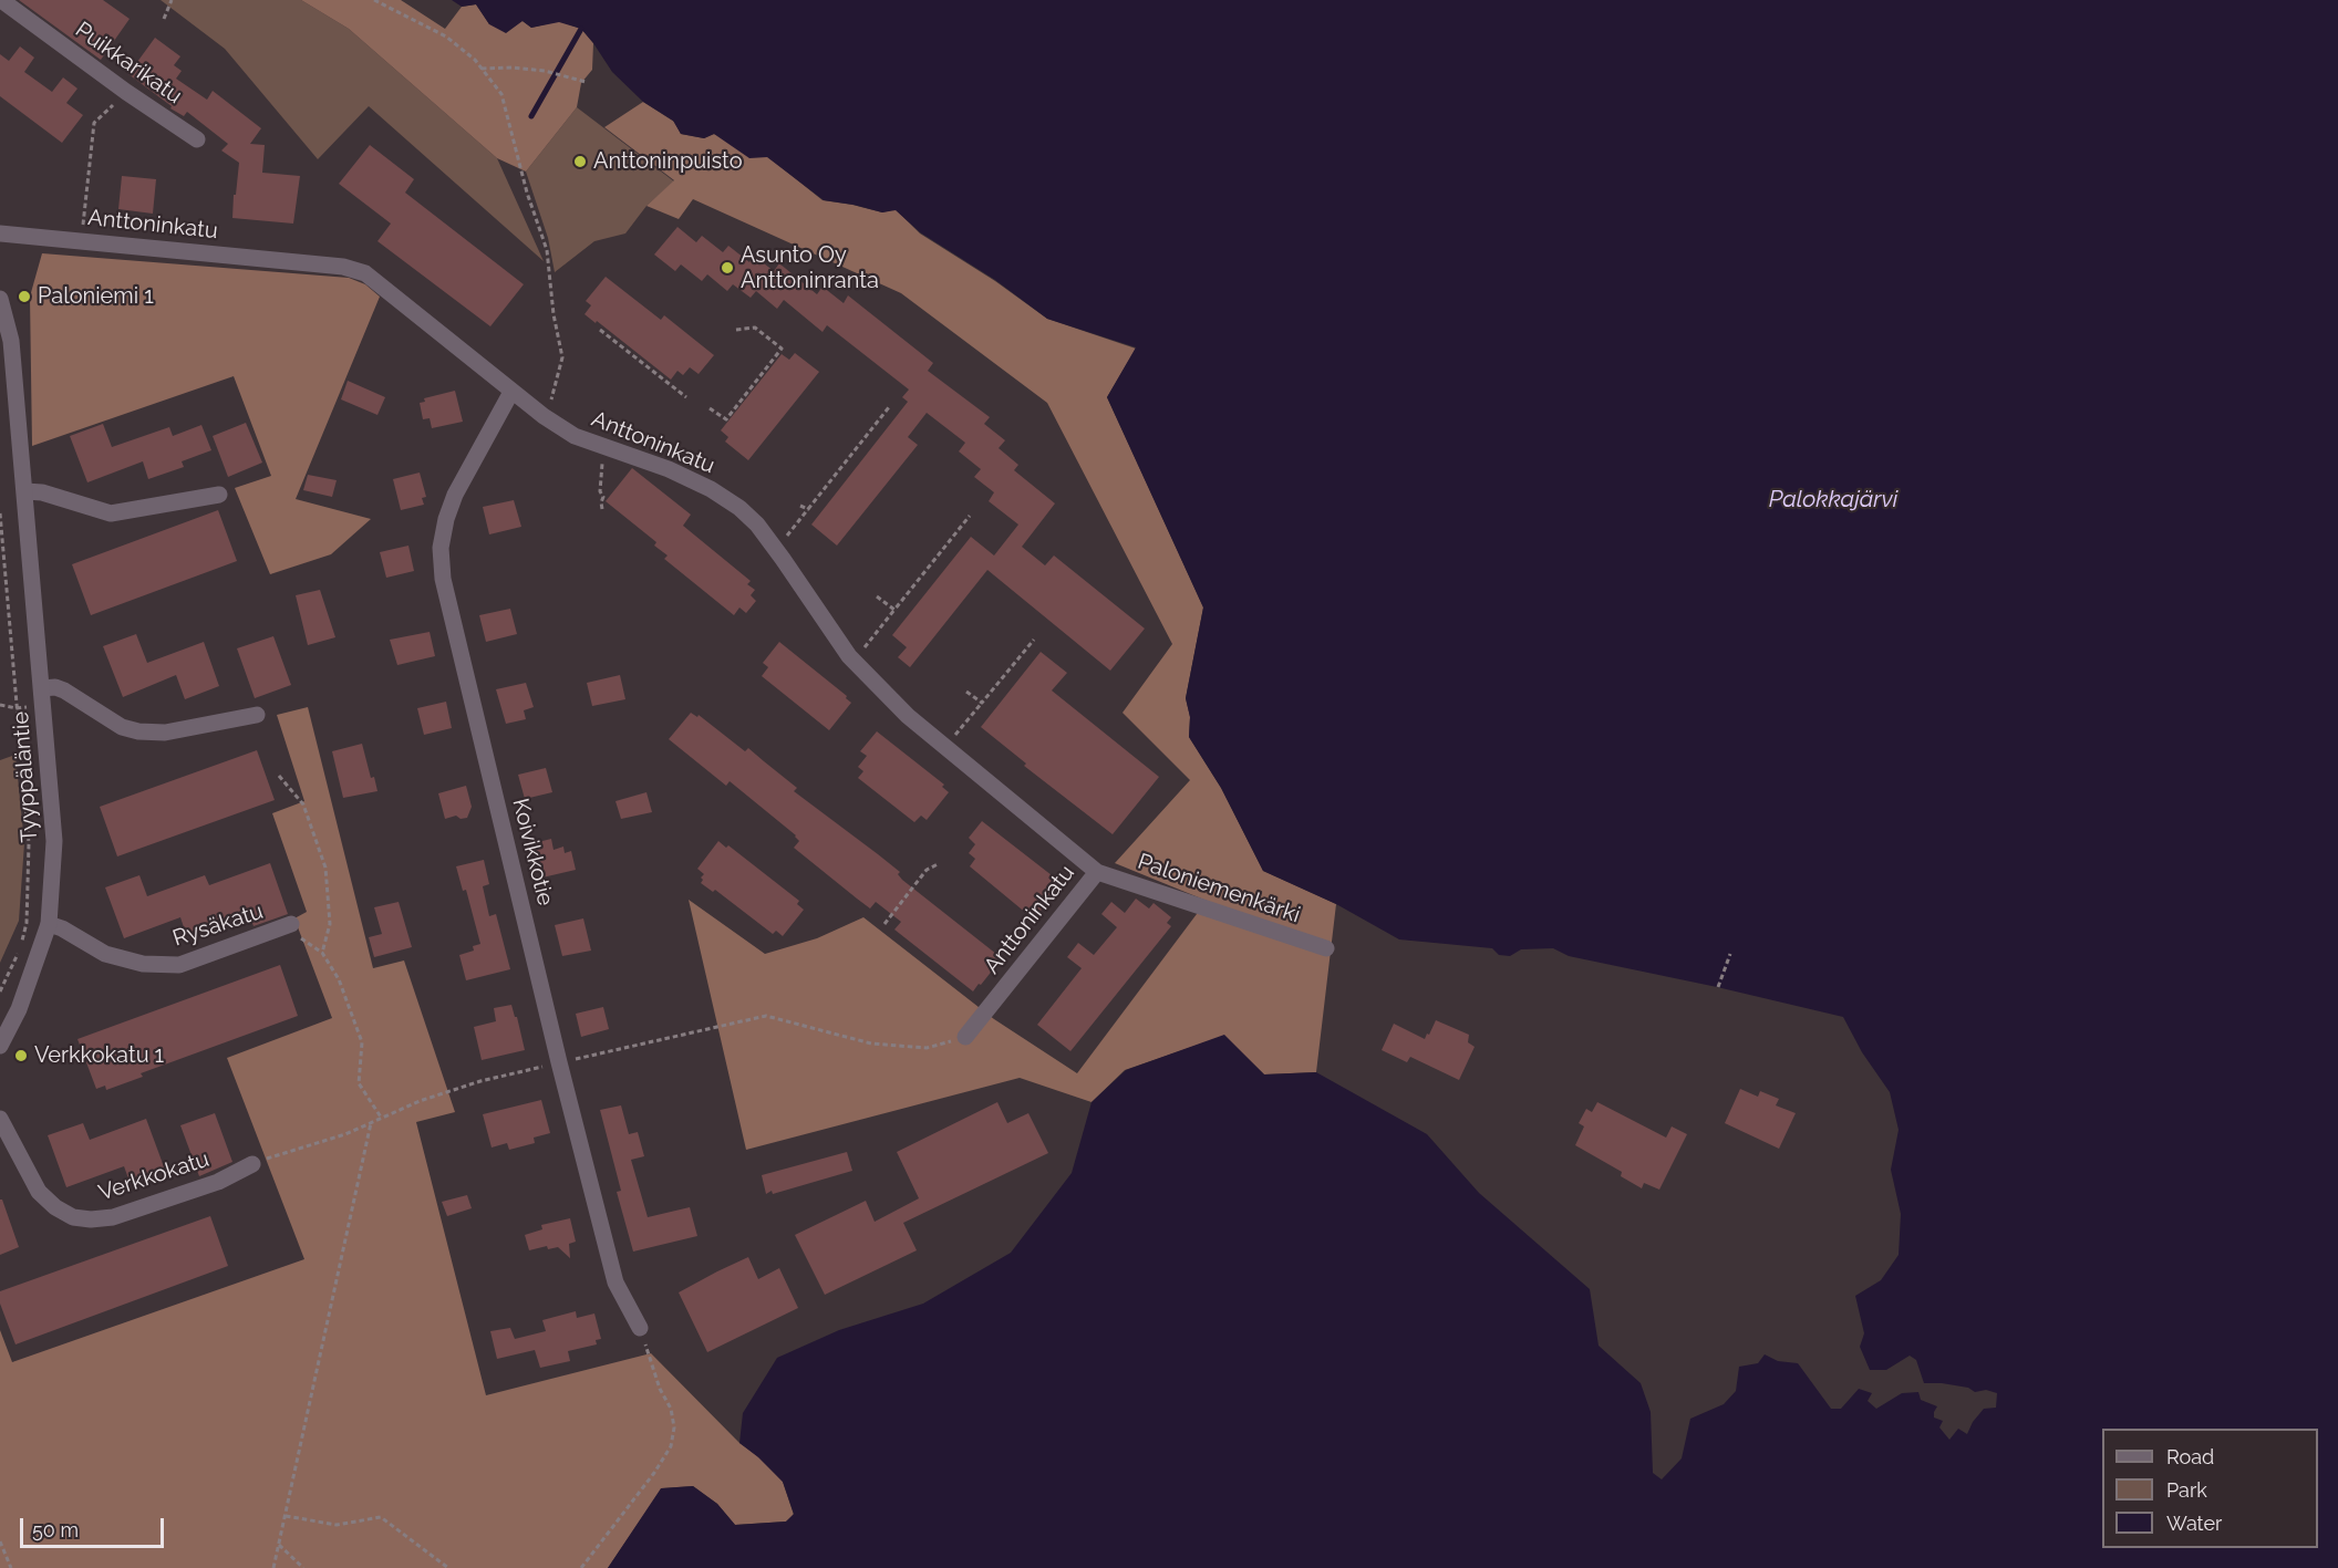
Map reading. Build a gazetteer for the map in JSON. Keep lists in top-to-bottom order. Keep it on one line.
{"streets":{"street":["Puikkarikatu","Anttoninkatu","Tyyppäläntie","Koivikkotie","Paloniemenkärki","Rysäkatu","Verkkokatu"]},"crossings":[["Anttoninkatu","Koivikkotie"],["Anttoninkatu","Paloniemenkärki"],["Tyyppäläntie","Rysäkatu"]],"water":["Palokkajärvi"],"places":["Anttoninpuisto","Asunto Oy Anttoninranta","Paloniemi 1","Verkkokatu 1"],"legend":["Road","Park","Water"],"scale_bar":"50 m"}
